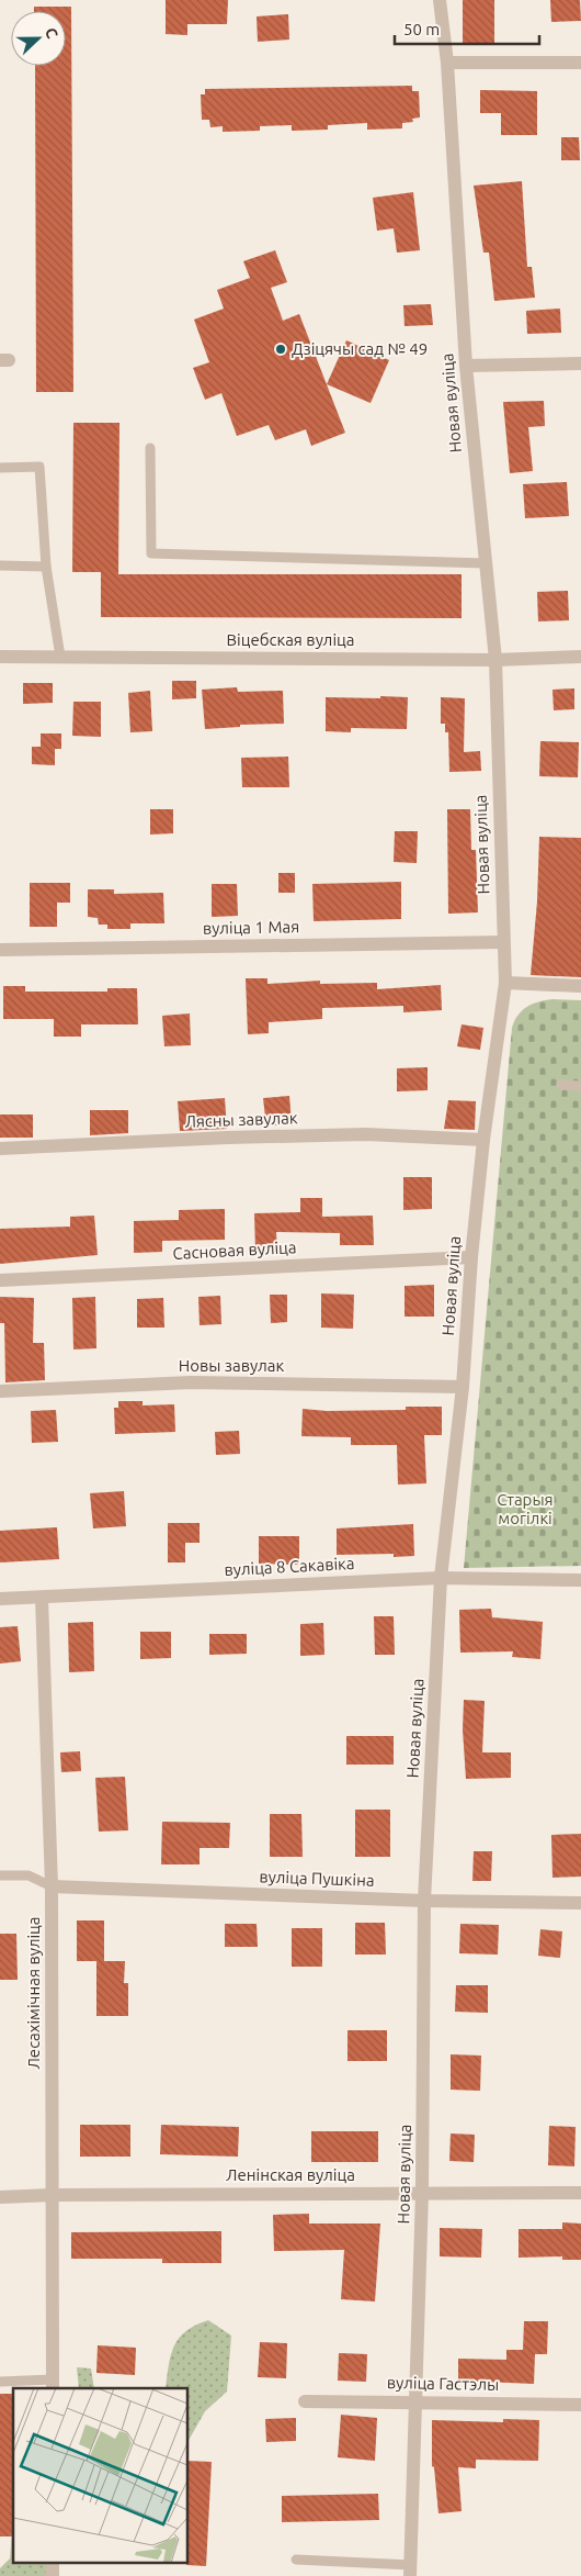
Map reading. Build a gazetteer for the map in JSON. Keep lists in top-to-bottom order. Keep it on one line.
{"streets":{"street":["Новая вуліца","Віцебская вуліца","вуліца 1 Мая","Лясны завулак","Сасновая вуліца","Новы завулак","вуліца 8 Сакавіка","вуліца Пушкіна","Лесахімічная вуліца","Ленінская вуліца","вуліца Гастэлы"]},"crossings":[["Новая вуліца","Віцебская вуліца"],["Новая вуліца","вуліца 1 Мая"],["Новая вуліца","Лясны завулак"],["Новая вуліца","Сасновая вуліца"],["Новая вуліца","Новы завулак"],["Новая вуліца","вуліца 8 Сакавіка"],["Новая вуліца","вуліца Пушкіна"],["Новая вуліца","Ленінская вуліца"],["Новая вуліца","вуліца Гастэлы"],["вуліца 8 Сакавіка","Лесахімічная вуліца"],["вуліца Пушкіна","Лесахімічная вуліца"],["Лесахімічная вуліца","Ленінская вуліца"]],"parks":["Старыя могілкі"],"places":["Дзіцячы сад № 49"],"scale_bar":"50 m","north":"right"}
